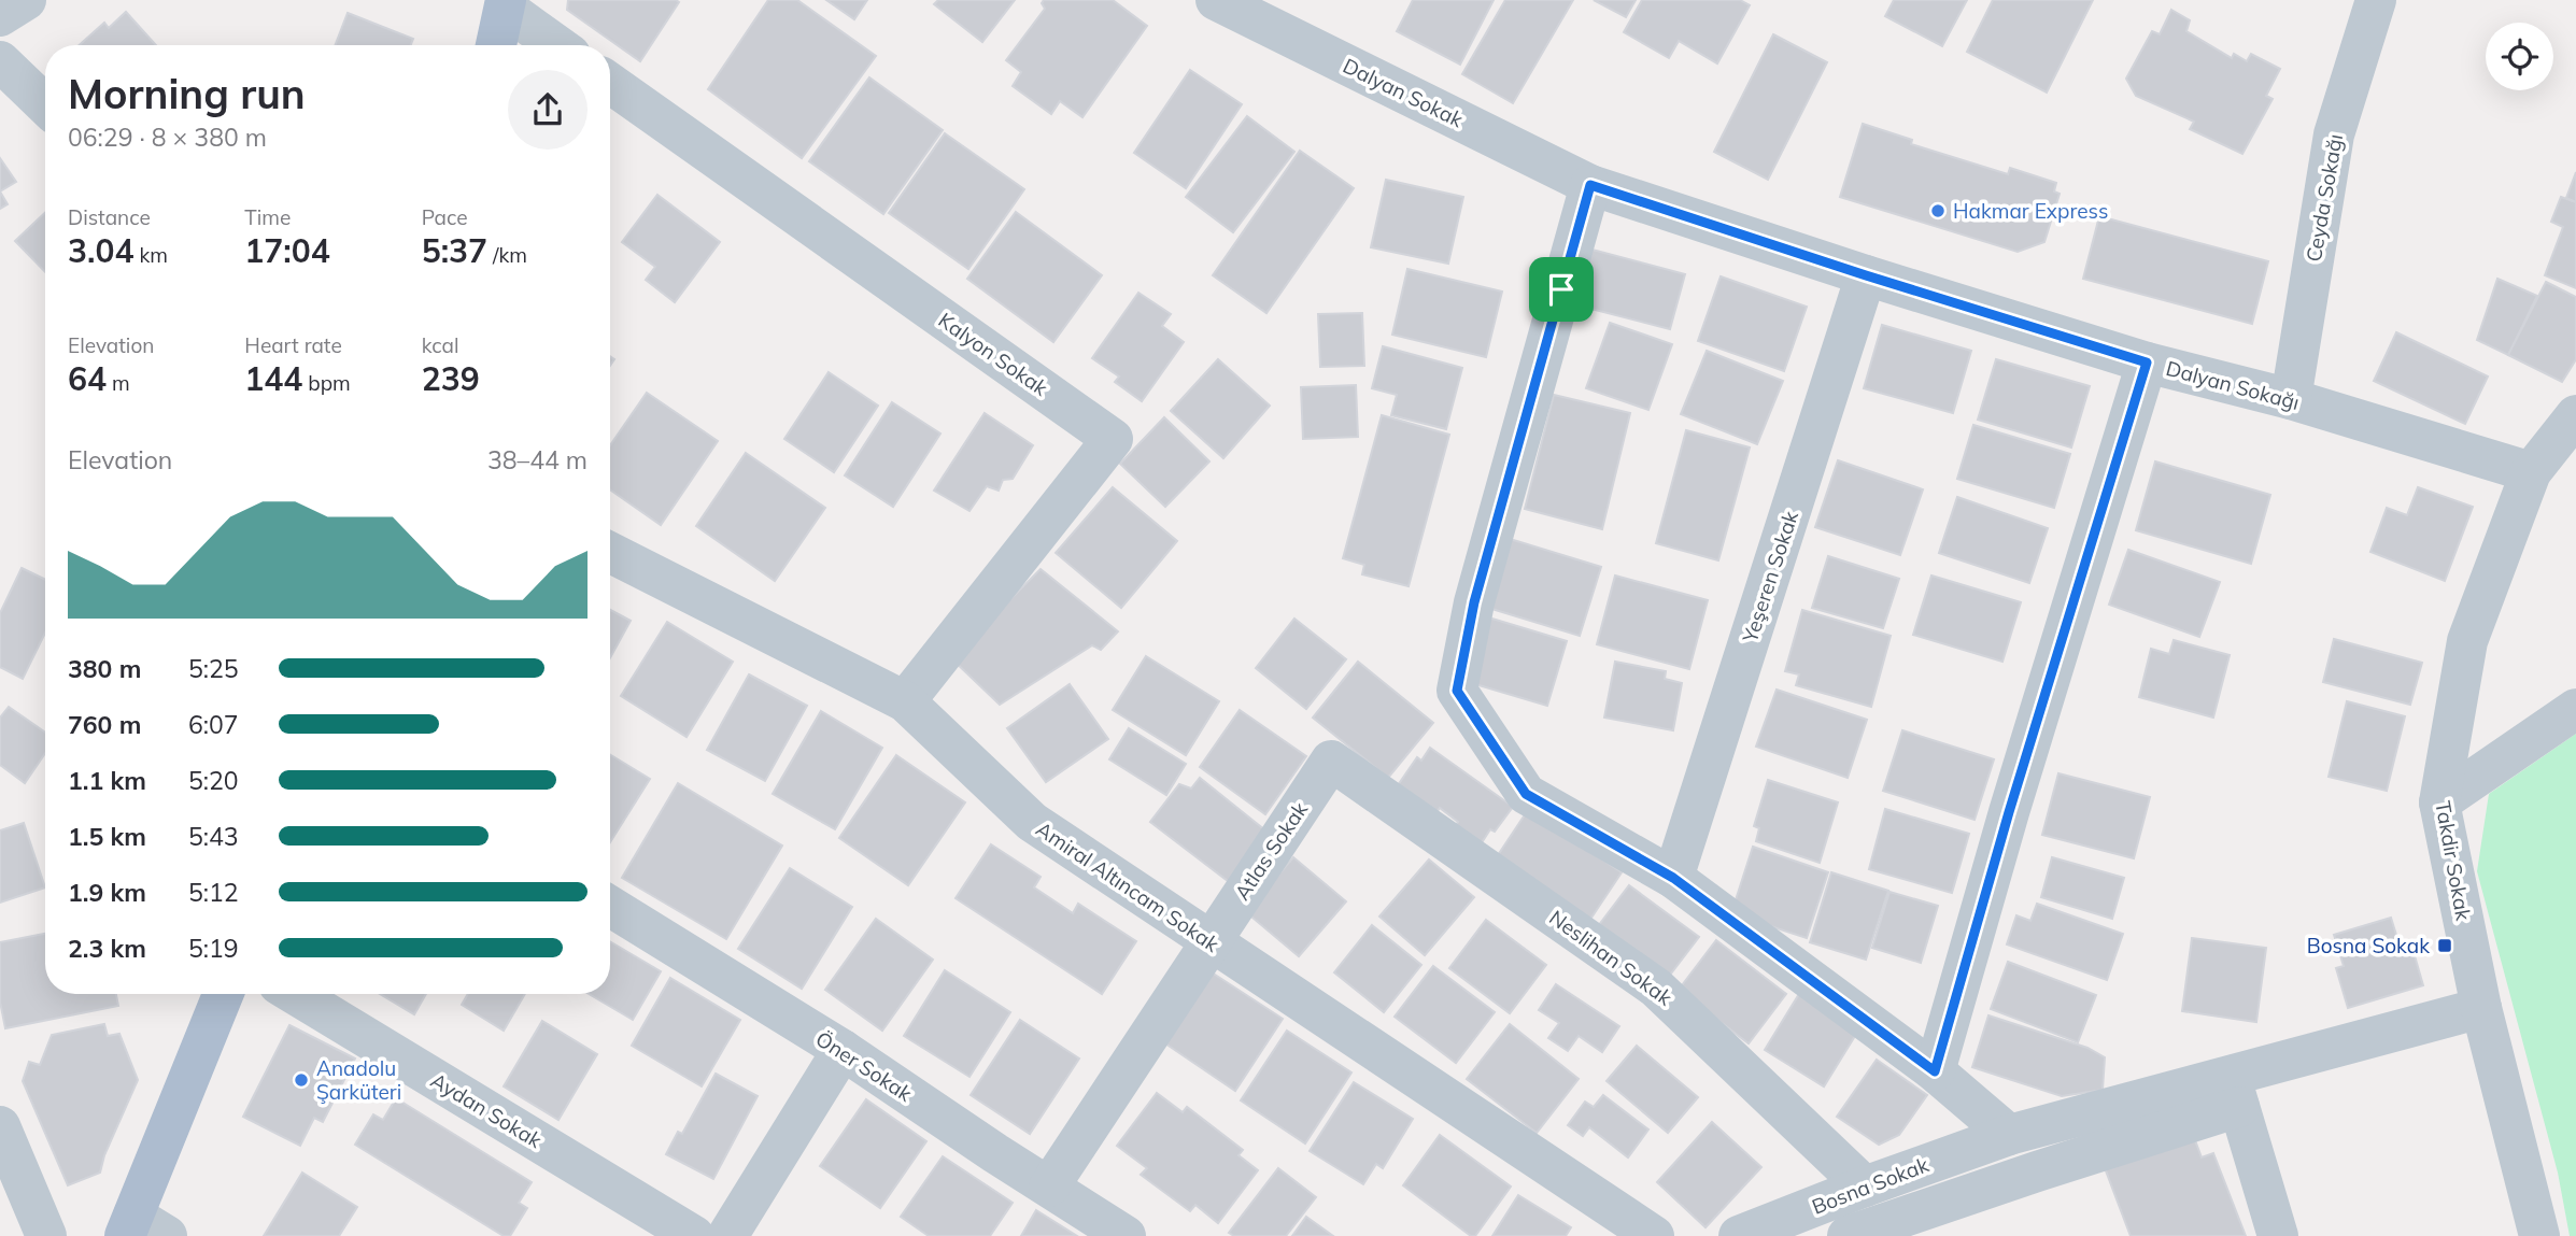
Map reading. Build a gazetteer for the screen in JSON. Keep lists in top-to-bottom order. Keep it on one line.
{"streets":{"street":["Dalyan Sokak","Ceyda Sokağı","Kalyon Sokak","Dalyan Sokağı","Yeşeren Sokak","Atlas Sokak","Takdir Sokak","Amiral Altıncam Sokak","Neslihan Sokak","Öner Sokak","Aydan Sokak","Bosna Sokak"]},"crossings":[["Dalyan Sokak","Dalyan Sokağı"],["Ceyda Sokağı","Dalyan Sokağı"],["Kalyon Sokak","Amiral Altıncam Sokak"],["Dalyan Sokağı","Yeşeren Sokak"],["Dalyan Sokağı","Takdir Sokak"],["Atlas Sokak","Amiral Altıncam Sokak"],["Atlas Sokak","Neslihan Sokak"],["Atlas Sokak","Öner Sokak"],["Takdir Sokak","Bosna Sokak"],["Neslihan Sokak","Bosna Sokak"]],"places":{"other":["Hakmar Express","Anadolu Şarküteri"],"transit":["Bosna Sokak"]},"page":{"heading":["Morning run","06:29 · 8 × 380 m"],"stats":[["Distance","3.04 km"],["Time","17:04"],["Pace","5:37 /km"],["Elevation","64 m"],["Heart rate","144 bpm"],["kcal","239"]],"chart":["Elevation","38–44 m"],"list":[{"name":"380 m","note":"5:25"},{"name":"760 m","note":"6:07"},{"name":"1.1 km","note":"5:20"},{"name":"1.5 km","note":"5:43"},{"name":"1.9 km","note":"5:12"},{"name":"2.3 km","note":"5:19"}]}}
